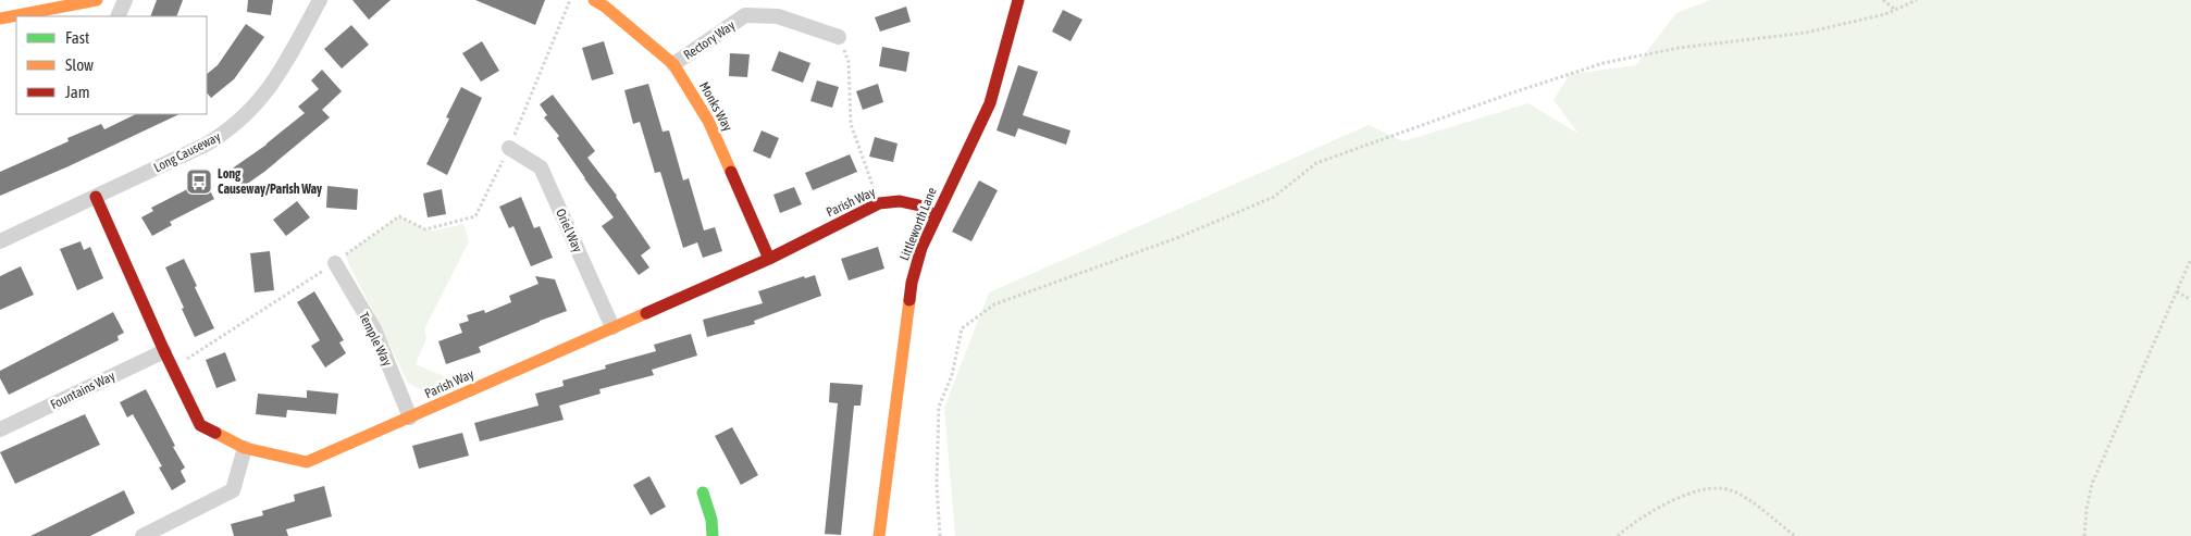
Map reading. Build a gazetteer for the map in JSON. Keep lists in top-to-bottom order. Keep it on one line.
{"streets":{"street":["Rectory Way","Monks Way","Long Causeway","Parish Way","Littleworth Lane","Oriel Way","Temple Way","Fountains Way"]},"crossings":[["Rectory Way","Monks Way"],["Monks Way","Parish Way"],["Long Causeway","Parish Way"],["Parish Way","Littleworth Lane"],["Parish Way","Oriel Way"],["Parish Way","Temple Way"],["Parish Way","Fountains Way"]],"places":{"bus stop":["Long Causeway/Parish Way"]},"legend":["Fast","Slow","Jam"]}
